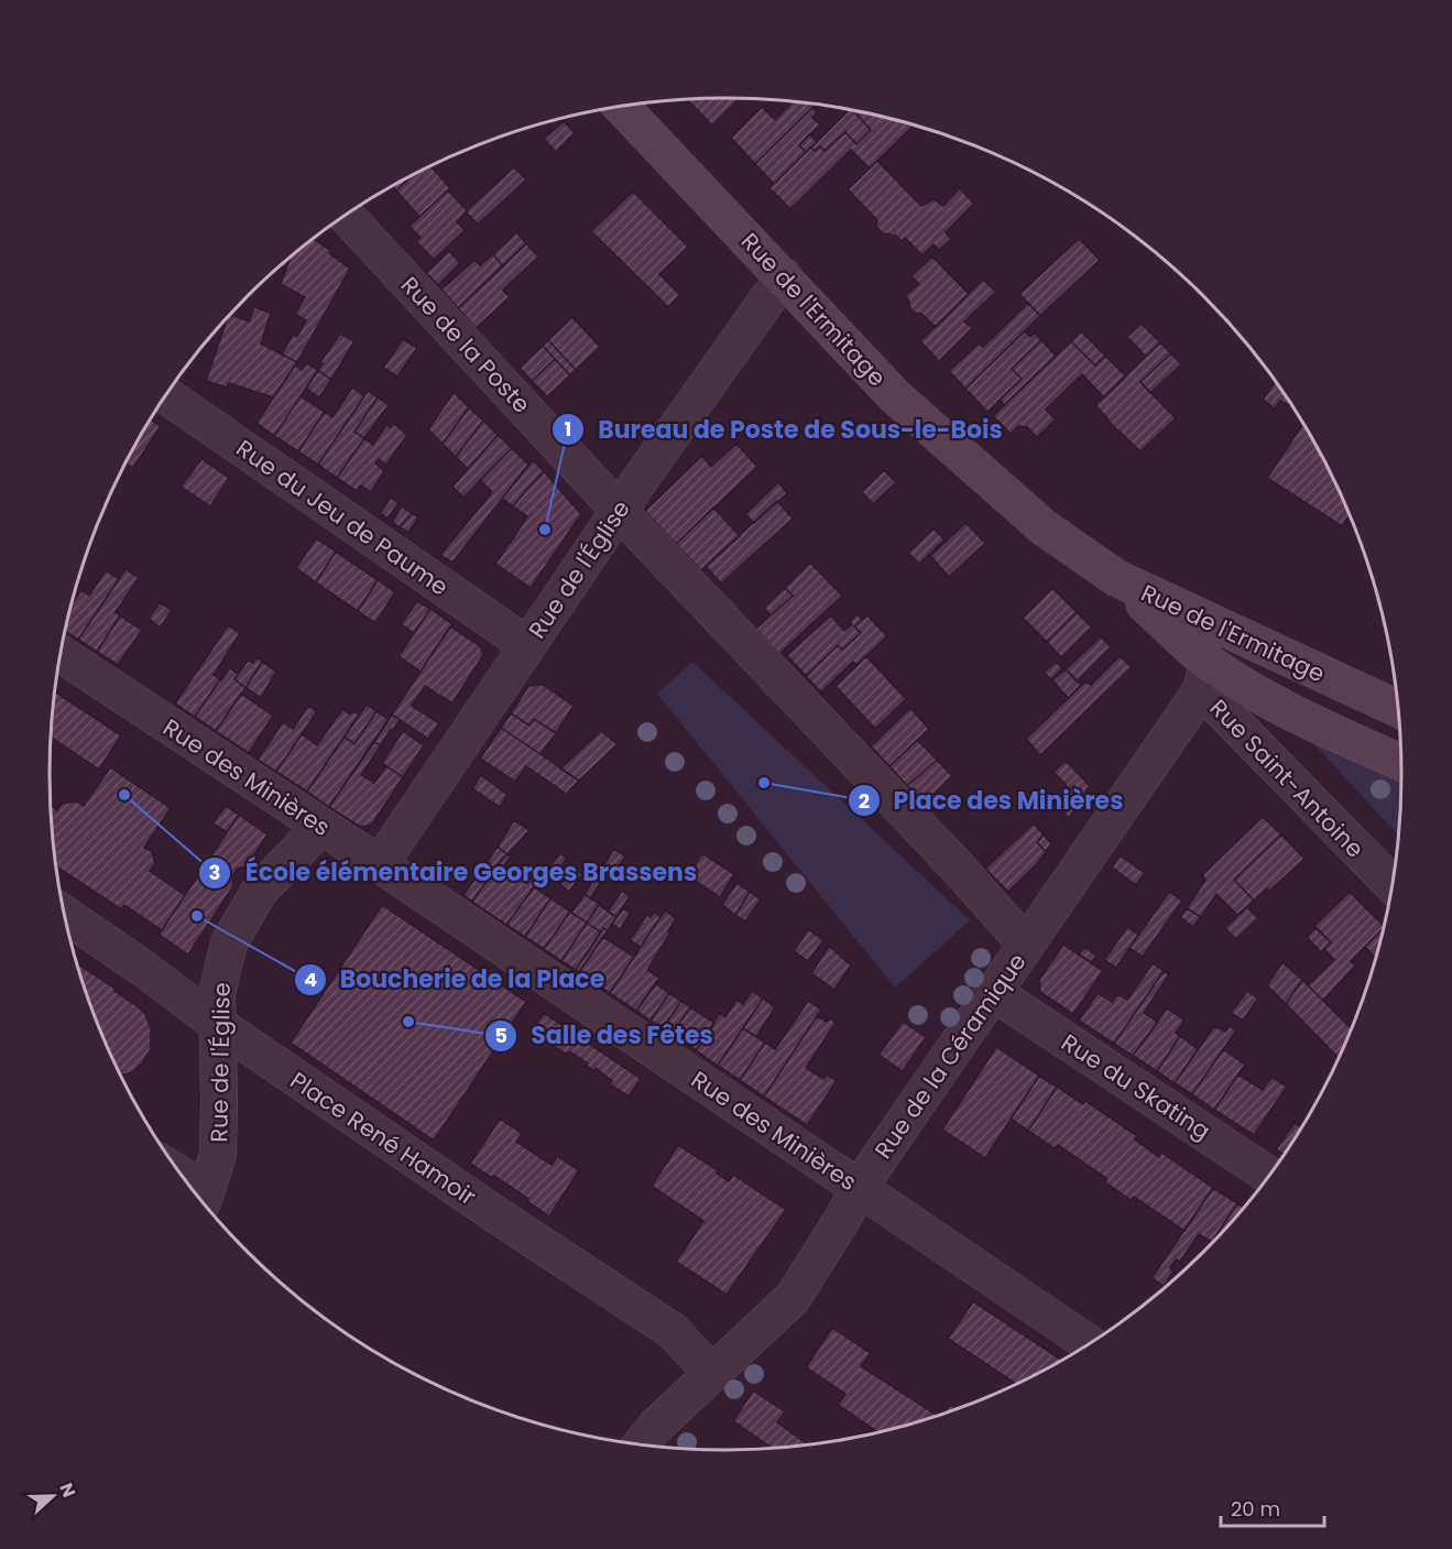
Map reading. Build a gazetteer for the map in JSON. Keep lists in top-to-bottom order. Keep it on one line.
{"streets":{"main road":["Rue de l'Ermitage"],"street":["Rue de la Poste","Rue du Jeu de Paume","Rue de l'Église","Rue des Minières","Rue Saint-Antoine","Rue de la Céramique","Rue du Skating","Place René Hamoir"]},"crossings":[["Rue de l'Ermitage","Rue de l'Église"],["Rue de la Poste","Rue de l'Église"],["Rue de la Poste","Rue de la Céramique"],["Rue du Jeu de Paume","Rue de l'Église"],["Rue de l'Église","Rue des Minières"],["Rue de l'Église","Place René Hamoir"],["Rue des Minières","Rue de la Céramique"],["Rue Saint-Antoine","Rue de la Céramique"],["Rue de la Céramique","Rue du Skating"],["Rue de la Céramique","Place René Hamoir"]],"places":["Bureau de Poste de Sous-le-Bois","Place des Minières","École élémentaire Georges Brassens","Boucherie de la Place","Salle des Fêtes"],"scale_bar":"20 m","north":"right"}
